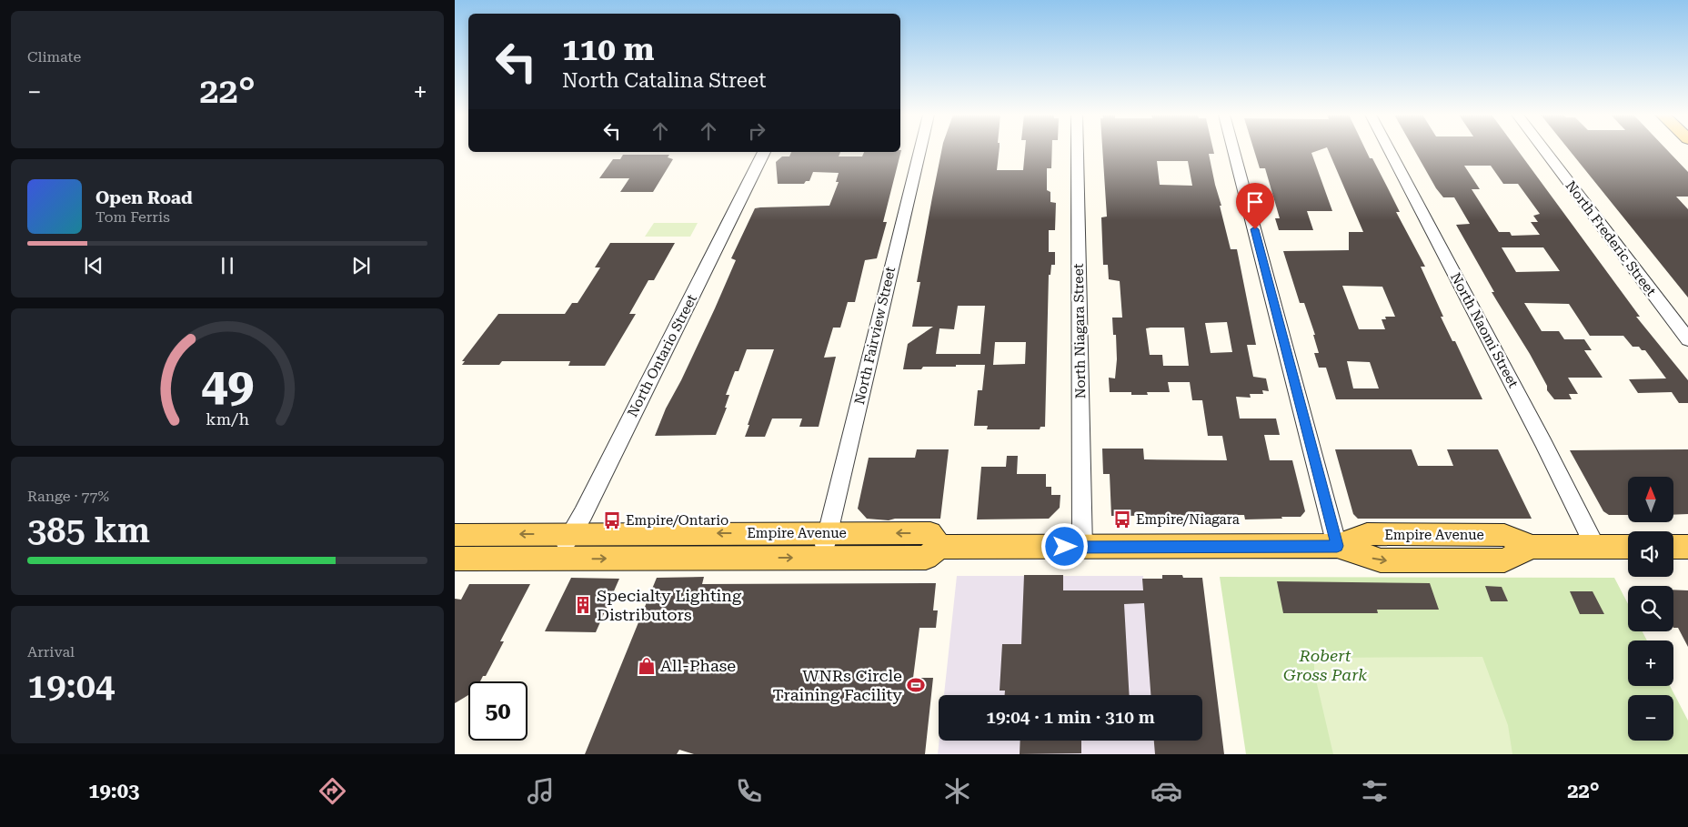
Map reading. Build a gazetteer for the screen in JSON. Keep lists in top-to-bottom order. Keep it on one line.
{"streets":{"main road":["Empire Avenue"],"street":["North Frederic Street","North Naomi Street","North Niagara Street","North Fairview Street","North Ontario Street"]},"crossings":[["North Naomi Street","Empire Avenue"],["North Niagara Street","Empire Avenue"],["North Fairview Street","Empire Avenue"],["North Ontario Street","Empire Avenue"]],"parks":["Robert Gross Park"],"places":{"bus stop":["Empire/Niagara","Empire/Ontario"],"building":["Specialty Lighting Distributors"],"shop":["All-Phase"],"sports":["WNRs Circle Training Facility"]},"north":"top","page":{"tile":["Climate",["Range · 77%","385 km"],["Arrival","19:04"]],"turn":["110 m","North Catalina Street"],"heat":["−","22°","+"],"song":["Open Road","Tom Ferris"],"map_buttons":["+","−"],"limit":"50","trip":"19:04 · 1 min · 310 m","tabs":["19:03","22°"],"gauge":["49","km/h"]}}
